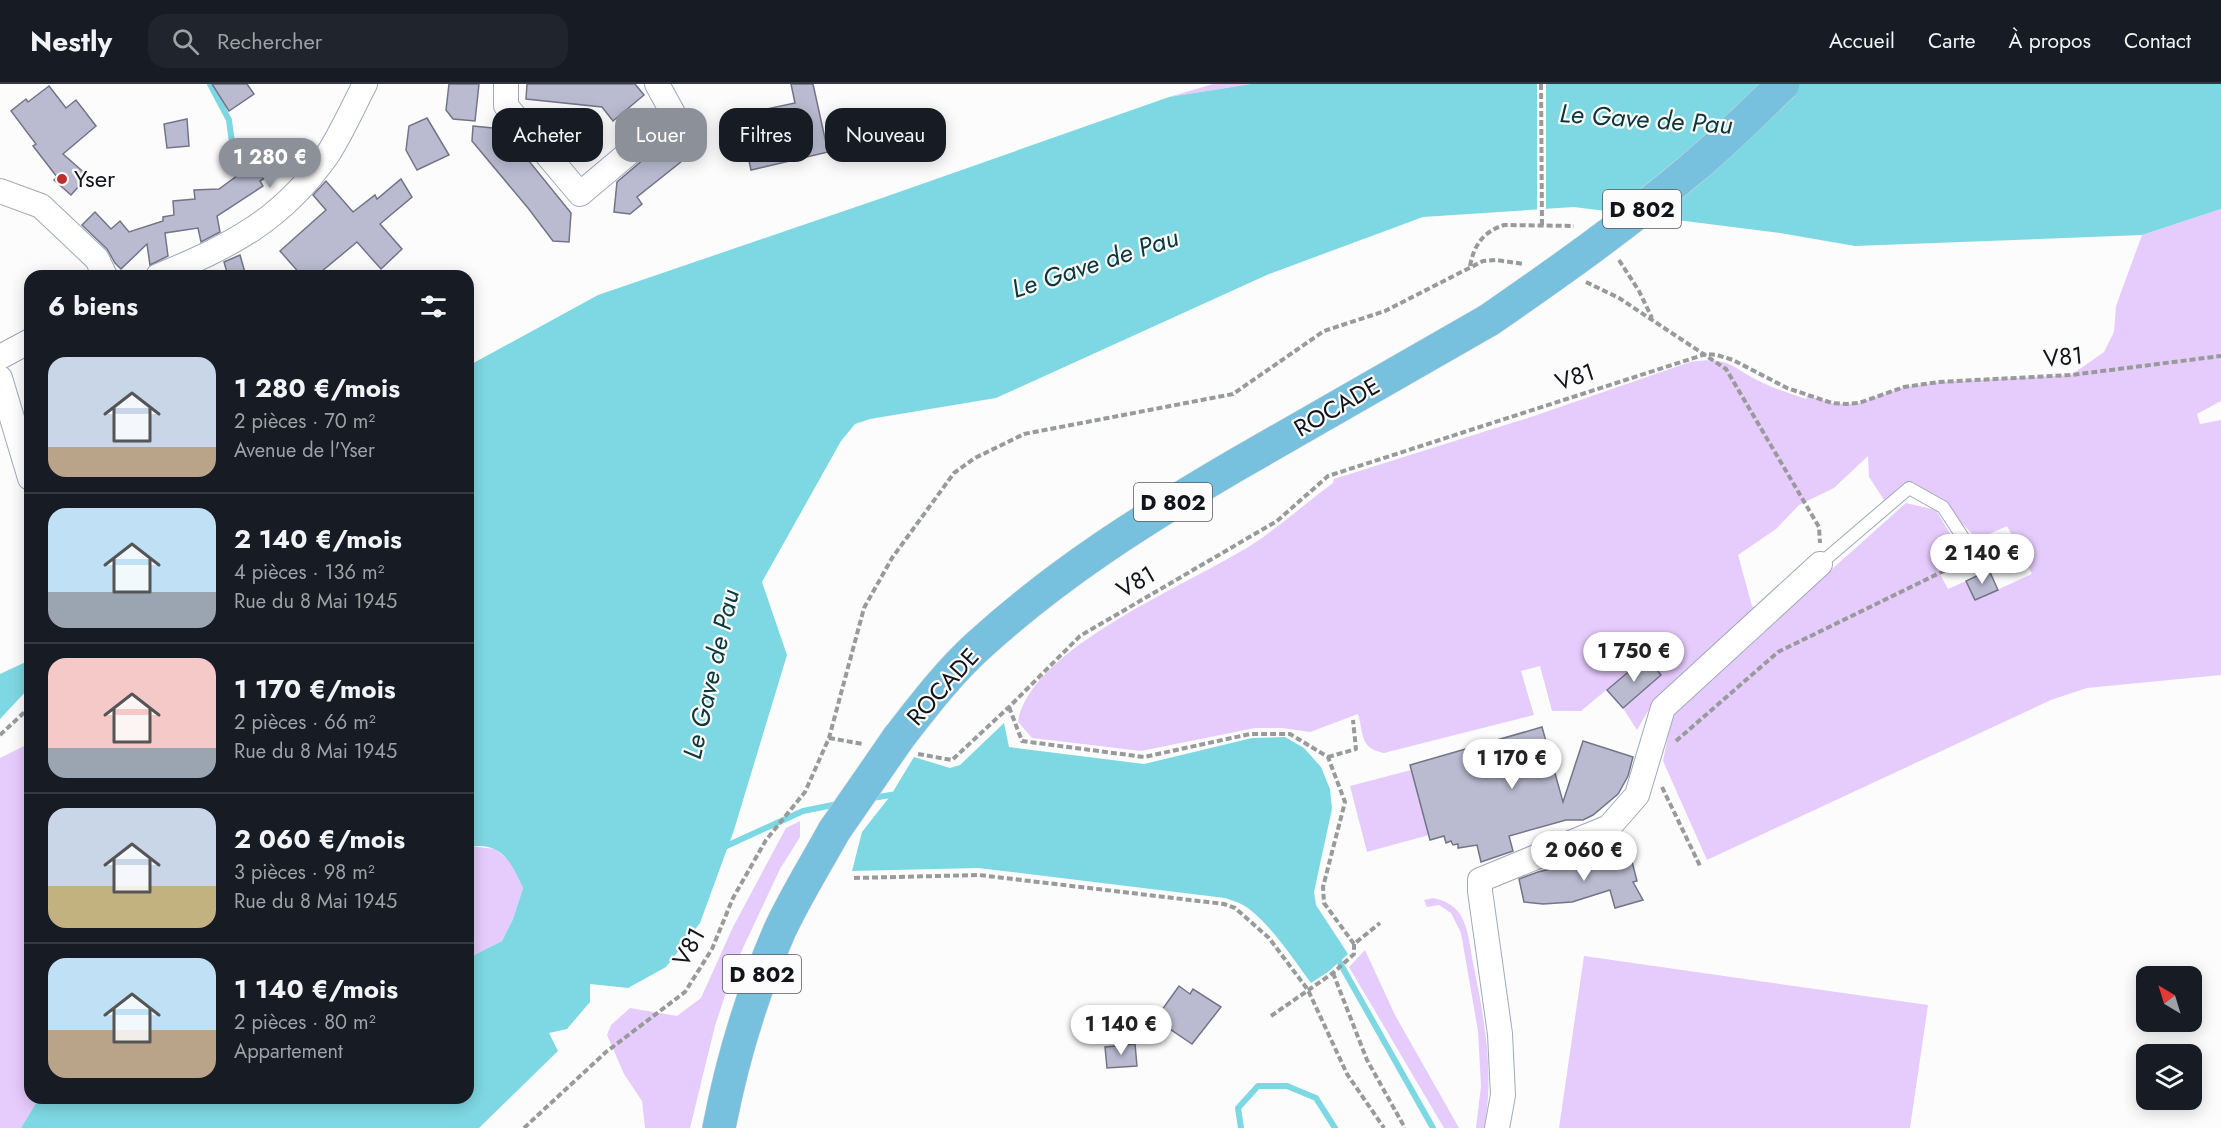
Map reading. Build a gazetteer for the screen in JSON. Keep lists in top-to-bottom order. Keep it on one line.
{"streets":{"main road":["D 802","ROCADE"],"path":["V81"]},"water":["Le Gave de Pau"],"places":["Yser"],"north":"top left","page":{"header":"Nestly","search":"Rechercher","nav":["Accueil","Carte","À propos","Contact"],"chip":["Acheter","Louer","Filtres","Nouveau"],"price":["1 280 €","2 140 €","1 750 €","1 170 €","2 060 €","1 140 €"],"heading":"6 biens","list":[{"name":"1 280 €/mois","note":"2 pièces · 70 m² · Avenue de l'Yser"},{"name":"2 140 €/mois","note":"4 pièces · 136 m² · Rue du 8 Mai 1945"},{"name":"1 170 €/mois","note":"2 pièces · 66 m² · Rue du 8 Mai 1945"},{"name":"2 060 €/mois","note":"3 pièces · 98 m² · Rue du 8 Mai 1945"},{"name":"1 140 €/mois","note":"2 pièces · 80 m² · Appartement"}]}}
